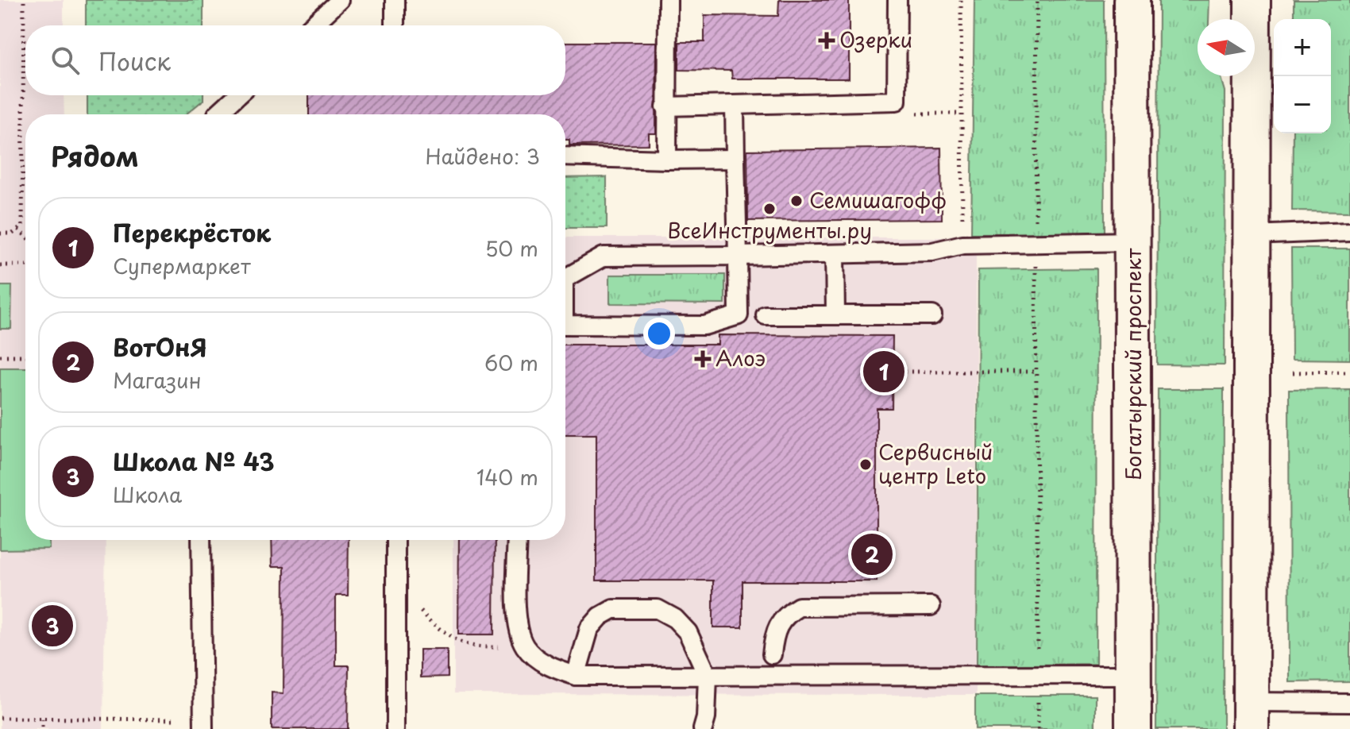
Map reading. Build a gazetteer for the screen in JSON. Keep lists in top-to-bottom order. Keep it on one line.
{"streets":{"main road":["Богатырский проспект"]},"places":{"health":["Озерки","Алоэ"],"other":["Семишагофф","ВсеИнструменты.ру","Сервисный центр Leto"]},"north":"left","page":{"map_buttons":["+","−"],"search":"Поиск","heading":["Рядом","Найдено: 3"],"list":[{"mark":"1","name":"Перекрёсток","note":"Супермаркет","value":"50 m"},{"mark":"2","name":"ВотОнЯ","note":"Магазин","value":"60 m"},{"mark":"3","name":"Школа № 43","note":"Школа","value":"140 m"}],"pins":["1","2","3"]}}
